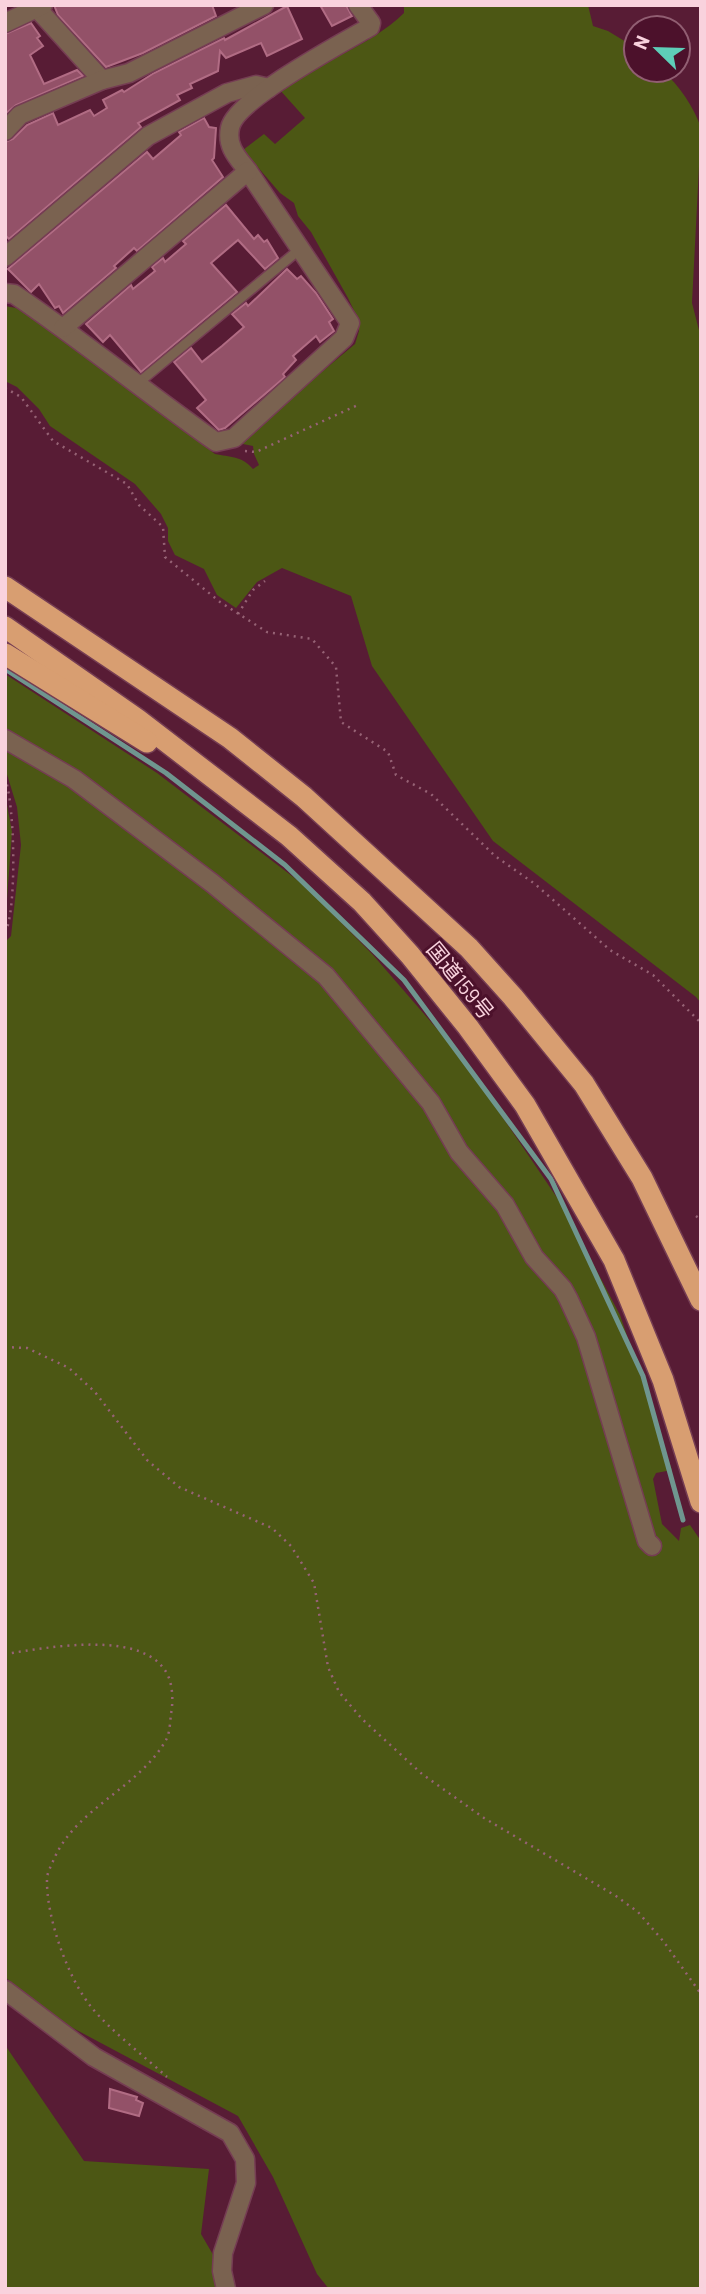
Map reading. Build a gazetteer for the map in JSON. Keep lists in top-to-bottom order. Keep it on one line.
{"streets":{"highway":["国道159号"]},"north":"top left"}
